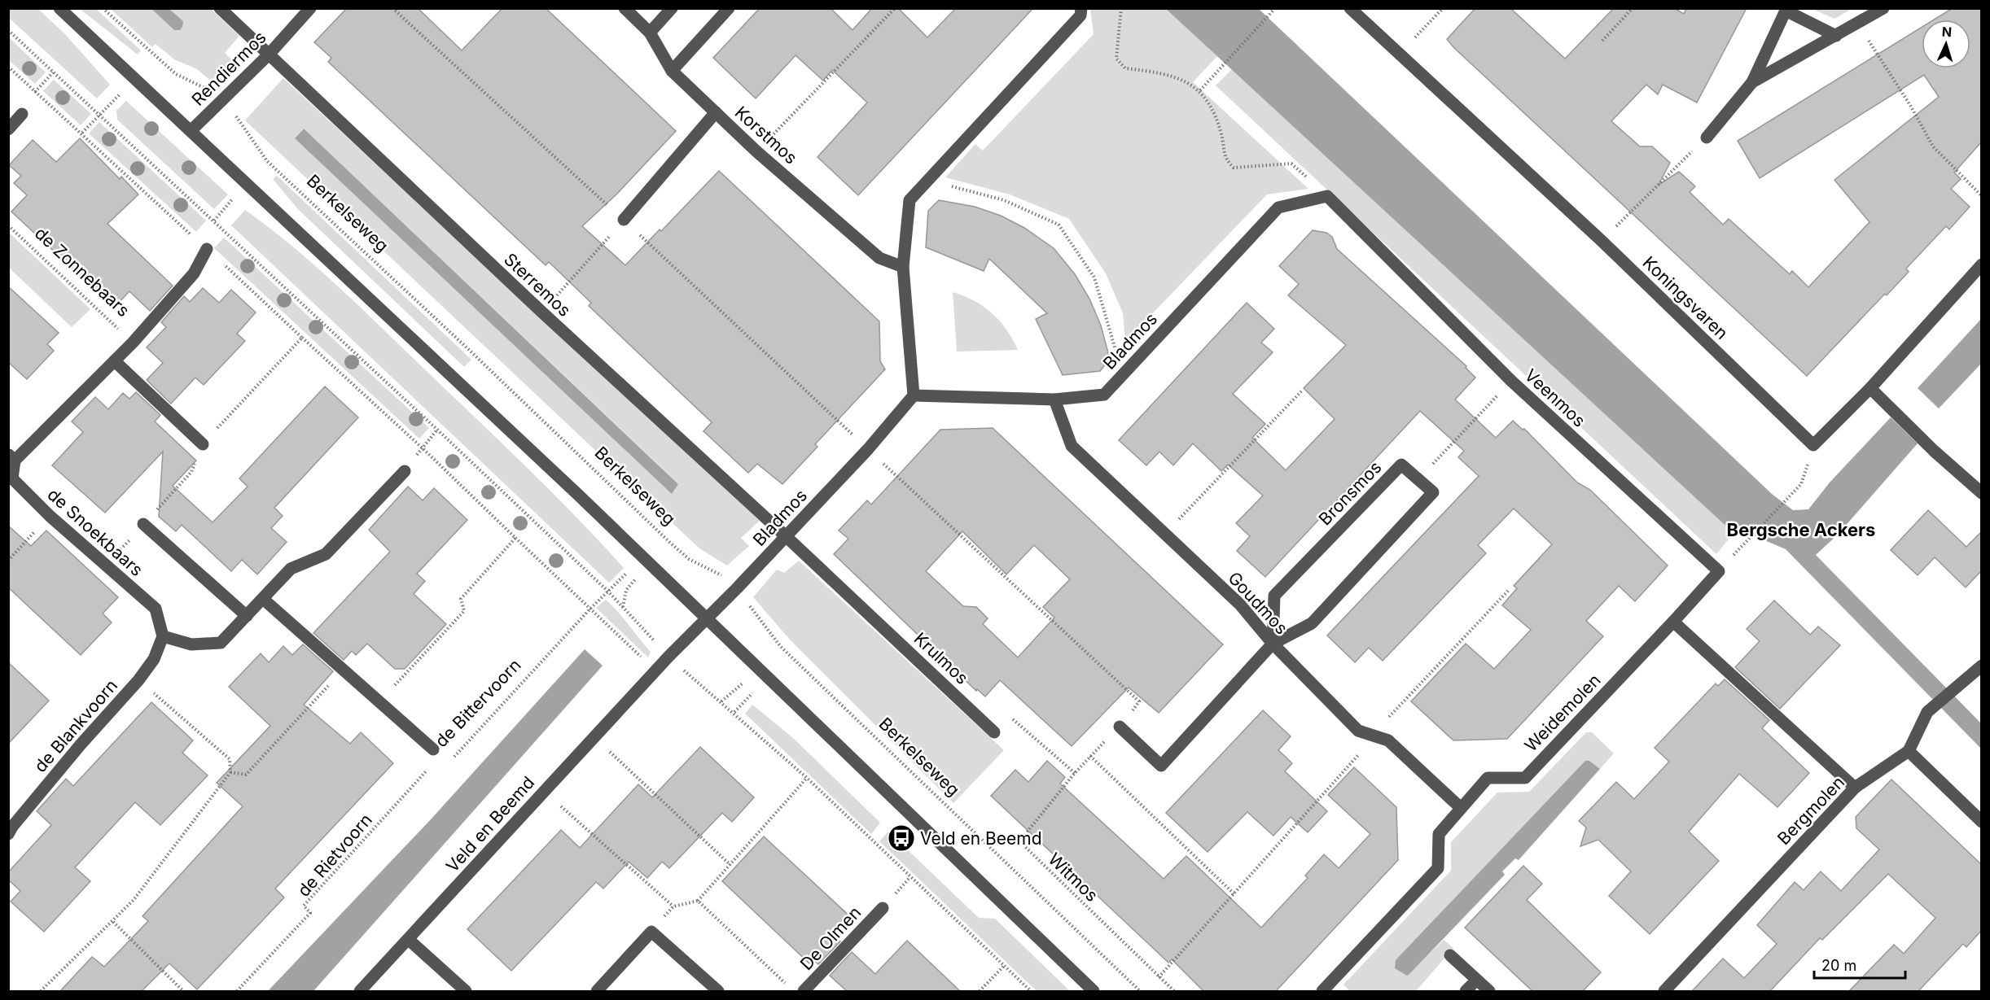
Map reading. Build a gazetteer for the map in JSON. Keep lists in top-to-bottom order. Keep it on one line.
{"streets":{"street":["Rendiermos","Korstmos","de Zonnebaars","Sterremos","Koningsvaren","Bladmos","Veenmos","Bronsmos","de Snoekbaars","Goudmos","Krulmos","de Bittervoorn","Weidemolen","de Blankvoorn","Bergmolen","Veld en Beemd","De Olmen"],"path":["Berkelseweg","de Rietvoorn","Witmos"]},"crossings":[["Rendiermos","Berkelseweg"],["Rendiermos","Sterremos"],["Berkelseweg","Bladmos"],["Berkelseweg","de Bittervoorn"],["de Zonnebaars","de Snoekbaars"],["Sterremos","Bladmos"],["Sterremos","Krulmos"],["Bladmos","Veenmos"],["Bladmos","Goudmos"],["Bladmos","Krulmos"],["Bladmos","Veld en Beemd"],["Veenmos","Weidemolen"],["Bronsmos","Goudmos"],["de Snoekbaars","de Blankvoorn"],["Goudmos","Weidemolen"],["Krulmos","Witmos"],["de Bittervoorn","de Rietvoorn"]],"districts":["Bergsche Ackers"],"places":{"bus stop":["Veld en Beemd"]},"scale_bar":"20 m","north":"top"}
